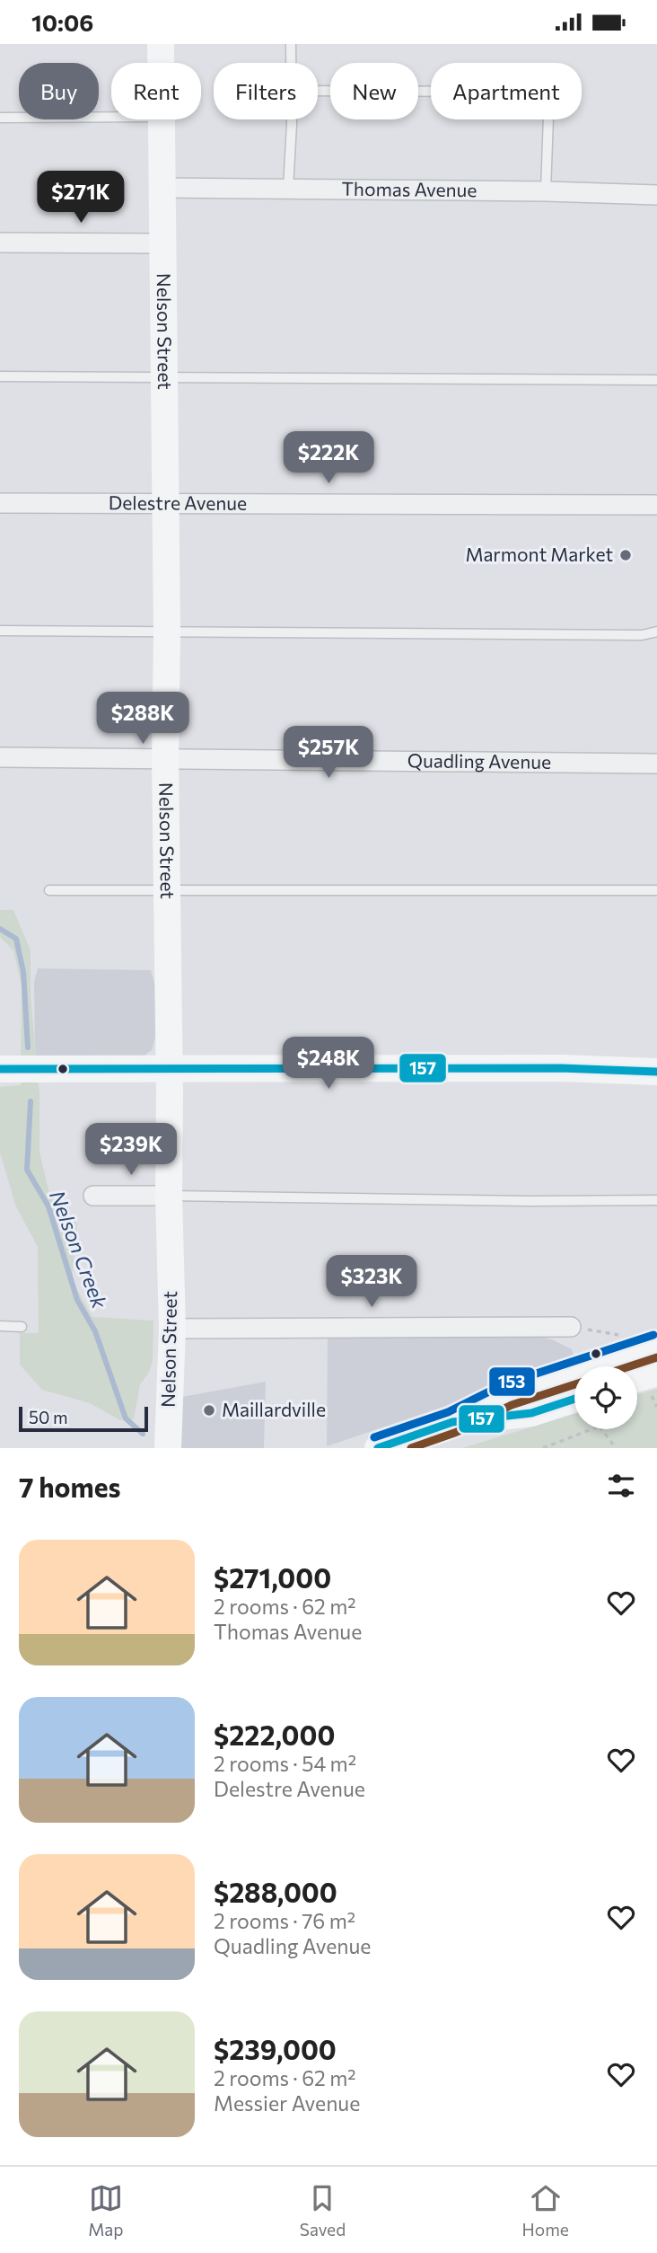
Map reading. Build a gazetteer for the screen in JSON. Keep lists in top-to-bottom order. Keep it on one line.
{"streets":{"street":["Thomas Avenue","Nelson Street","Delestre Avenue","Quadling Avenue"]},"crossings":[["Thomas Avenue","Nelson Street"],["Nelson Street","Delestre Avenue"],["Nelson Street","Quadling Avenue"]],"water":["Nelson Creek"],"places":["Marmont Market","Maillardville"],"lines":["transit line 157","transit line 153"],"scale_bar":"50 m","page":{"status":"10:06","chip":["Buy","Rent","Filters","New","Apartment"],"price":["$271K","$222K","$288K","$257K","$248K","$239K","$323K"],"scale":"50 m","heading":"7 homes","list":[{"name":"$271,000","note":"2 rooms · 62 m² · Thomas Avenue"},{"name":"$222,000","note":"2 rooms · 54 m² · Delestre Avenue"},{"name":"$288,000","note":"2 rooms · 76 m² · Quadling Avenue"},{"name":"$239,000","note":"2 rooms · 62 m² · Messier Avenue"}],"tabs":["Map","Saved","Home"]}}
